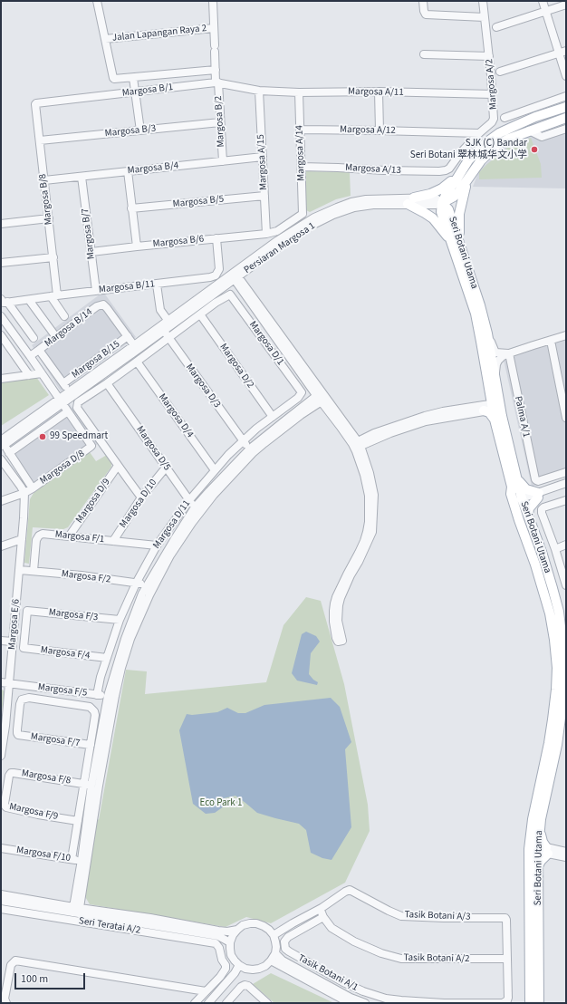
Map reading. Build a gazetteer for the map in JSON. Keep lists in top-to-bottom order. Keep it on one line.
{"streets":{"main road":["Seri Botani Utama"],"street":["Jalan Lapangan Raya 2","Margosa A/2","Margosa B/1","Margosa A/11","Margosa B/2","Margosa A/12","Margosa B/3","Margosa A/14","Margosa A/15","Margosa B/4","Margosa A/13","Margosa B/8","Margosa B/5","Margosa B/7","Margosa B/6","Persiaran Margosa 1","Margosa B/11","Margosa B/14","Margosa D/1","Margosa B/15","Margosa D/2","Margosa D/3","Margosa D/4","Palma A/1","Margosa D/5","Margosa D/8","Margosa D/9","Margosa D/10","Margosa D/11","Margosa F/1","Margosa F/2","Margosa F/3","Margosa E/6","Margosa F/4","Margosa F/5","Margosa F/7","Margosa F/8","Margosa F/9","Margosa F/10","Tasik Botani A/3","Seri Teratai A/2","Tasik Botani A/2","Tasik Botani A/1"]},"crossings":[["Jalan Lapangan Raya 2","Margosa B/2"],["Margosa A/2","Margosa A/11"],["Margosa A/2","Margosa A/12"],["Margosa A/2","Margosa A/13"],["Margosa B/1","Margosa A/11"],["Margosa B/1","Margosa B/2"],["Margosa B/1","Margosa A/15"],["Margosa B/1","Margosa B/8"],["Margosa A/11","Margosa A/14"],["Margosa A/11","Margosa A/15"],["Margosa B/2","Margosa B/3"],["Margosa B/2","Margosa B/4"],["Margosa A/12","Margosa A/14"],["Margosa B/3","Margosa B/8"],["Margosa A/14","Margosa A/13"],["Margosa A/14","Margosa B/6"],["Margosa A/15","Margosa B/4"],["Margosa A/15","Margosa B/5"],["Margosa A/15","Margosa B/6"],["Margosa B/4","Margosa B/8"],["Margosa B/4","Margosa B/7"],["Margosa B/8","Margosa B/11"],["Margosa B/7","Margosa B/6"],["Margosa B/7","Margosa B/11"],["Margosa B/6","Margosa B/11"],["Persiaran Margosa 1","Seri Botani Utama"],["Persiaran Margosa 1","Margosa B/14"],["Persiaran Margosa 1","Margosa D/3"],["Margosa B/14","Margosa B/15"],["Margosa D/1","Margosa D/2"],["Margosa D/1","Margosa D/11"],["Margosa D/2","Margosa D/11"],["Margosa D/3","Margosa D/11"],["Margosa D/4","Margosa D/11"],["Margosa D/5","Margosa D/10"],["Margosa D/5","Margosa D/11"],["Margosa D/8","Margosa E/6"],["Margosa D/9","Margosa F/1"],["Margosa D/10","Margosa F/1"],["Margosa D/11","Margosa F/1"],["Margosa D/11","Margosa F/2"],["Margosa D/11","Margosa F/3"],["Margosa D/11","Margosa F/4"],["Margosa D/11","Margosa F/5"],["Margosa F/1","Margosa F/2"],["Margosa F/2","Margosa E/6"],["Margosa F/3","Margosa F/4"],["Margosa E/6","Margosa F/5"],["Margosa F/8","Margosa F/9"],["Tasik Botani A/3","Tasik Botani A/2"],["Tasik Botani A/3","Tasik Botani A/1"],["Tasik Botani A/2","Tasik Botani A/1"]],"parks":["Eco Park 1"],"places":["SJK (C) Bandar Seri Botani 翠林城华文小学","99 Speedmart"],"scale_bar":"100 m"}
